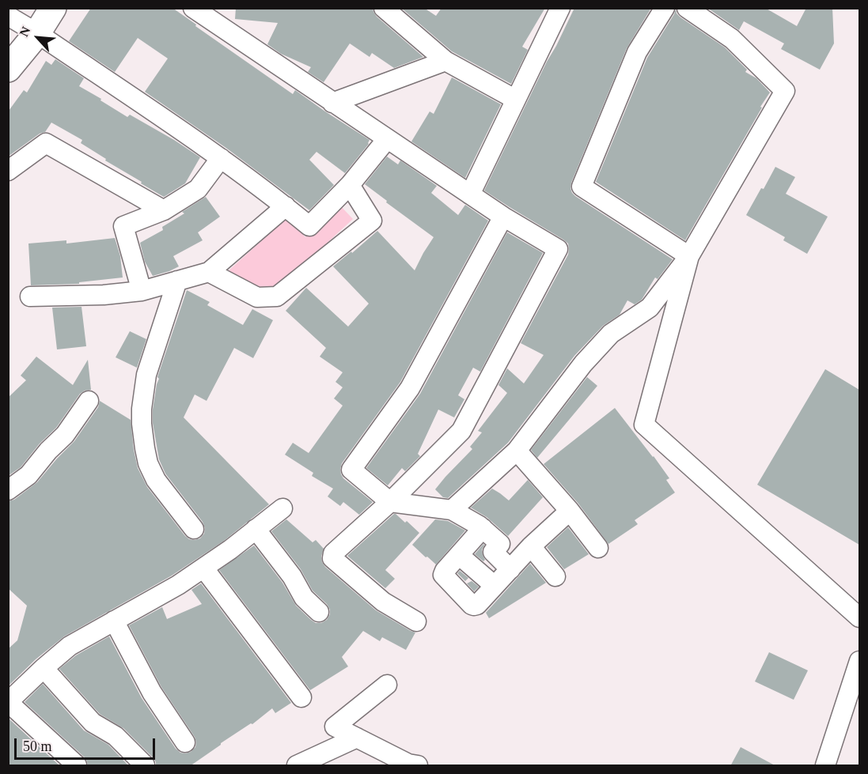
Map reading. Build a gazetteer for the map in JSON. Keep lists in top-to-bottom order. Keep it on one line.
{"scale_bar":"50 m","north":"top left"}
